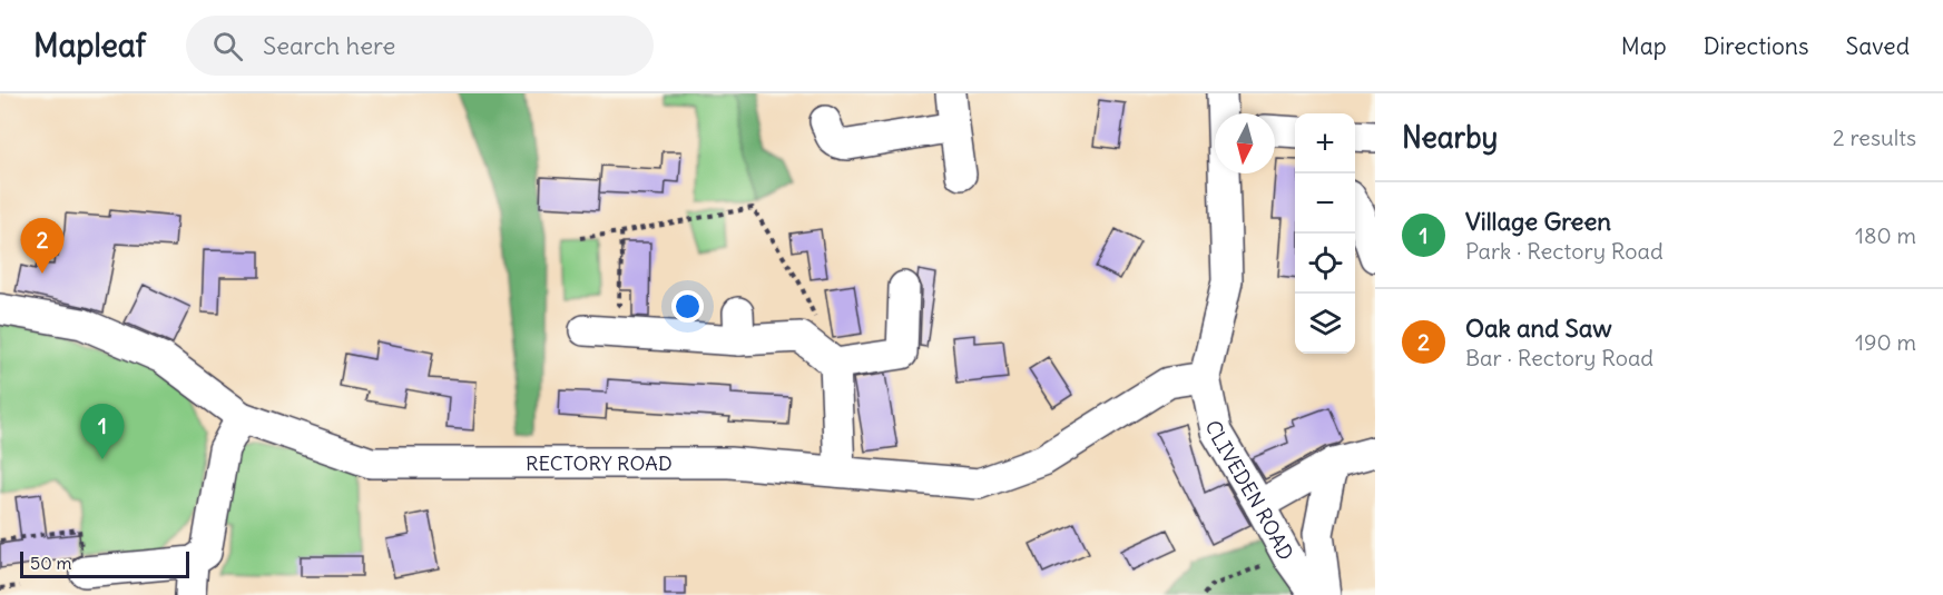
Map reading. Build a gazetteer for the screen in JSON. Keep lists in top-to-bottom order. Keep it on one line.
{"streets":{"street":["RECTORY ROAD","CLIVEDEN ROAD"]},"crossings":[["RECTORY ROAD","CLIVEDEN ROAD"]],"scale_bar":"50 m","north":"bottom","page":{"header":"Mapleaf","search":"Search here","nav":["Map","Directions","Saved"],"heading":["Nearby","2 results"],"map_buttons":["+","−"],"list":[{"mark":"1","name":"Village Green","note":"Park · Rectory Road","value":"180 m"},{"mark":"2","name":"Oak and Saw","note":"Bar · Rectory Road","value":"190 m"}],"pins":["2","1"],"scale":"50 m"}}
